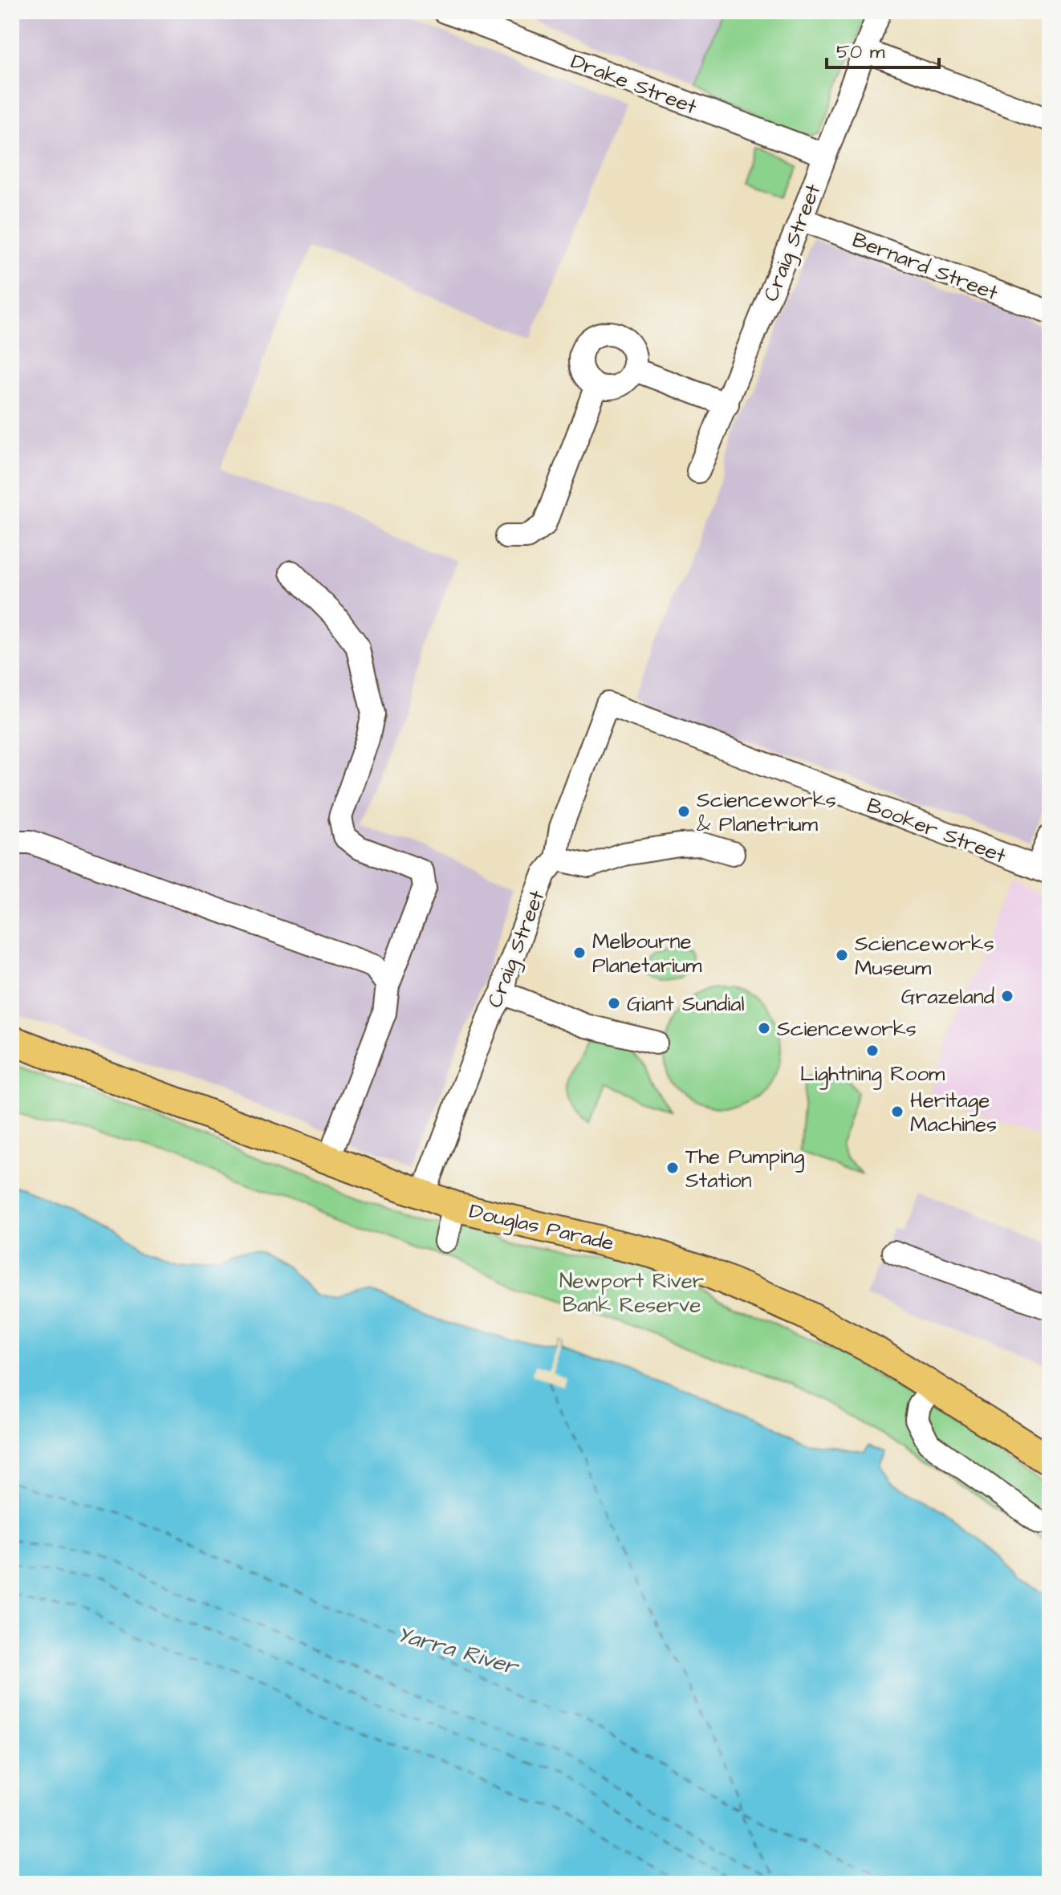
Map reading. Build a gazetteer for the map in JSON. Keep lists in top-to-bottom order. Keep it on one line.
{"streets":{"main road":["Douglas Parade"],"street":["Drake Street","Craig Street","Bernard Street","Booker Street"]},"crossings":[["Drake Street","Craig Street"],["Craig Street","Bernard Street"],["Craig Street","Booker Street"],["Craig Street","Douglas Parade"]],"water":["Yarra River"],"parks":["Newport River Bank Reserve"],"places":["Scienceworks & Planetrium","Melbourne Planetarium","Scienceworks Museum","Grazeland","Giant Sundial","Scienceworks","Lightning Room","Heritage Machines","The Pumping Station"],"scale_bar":"50 m"}
